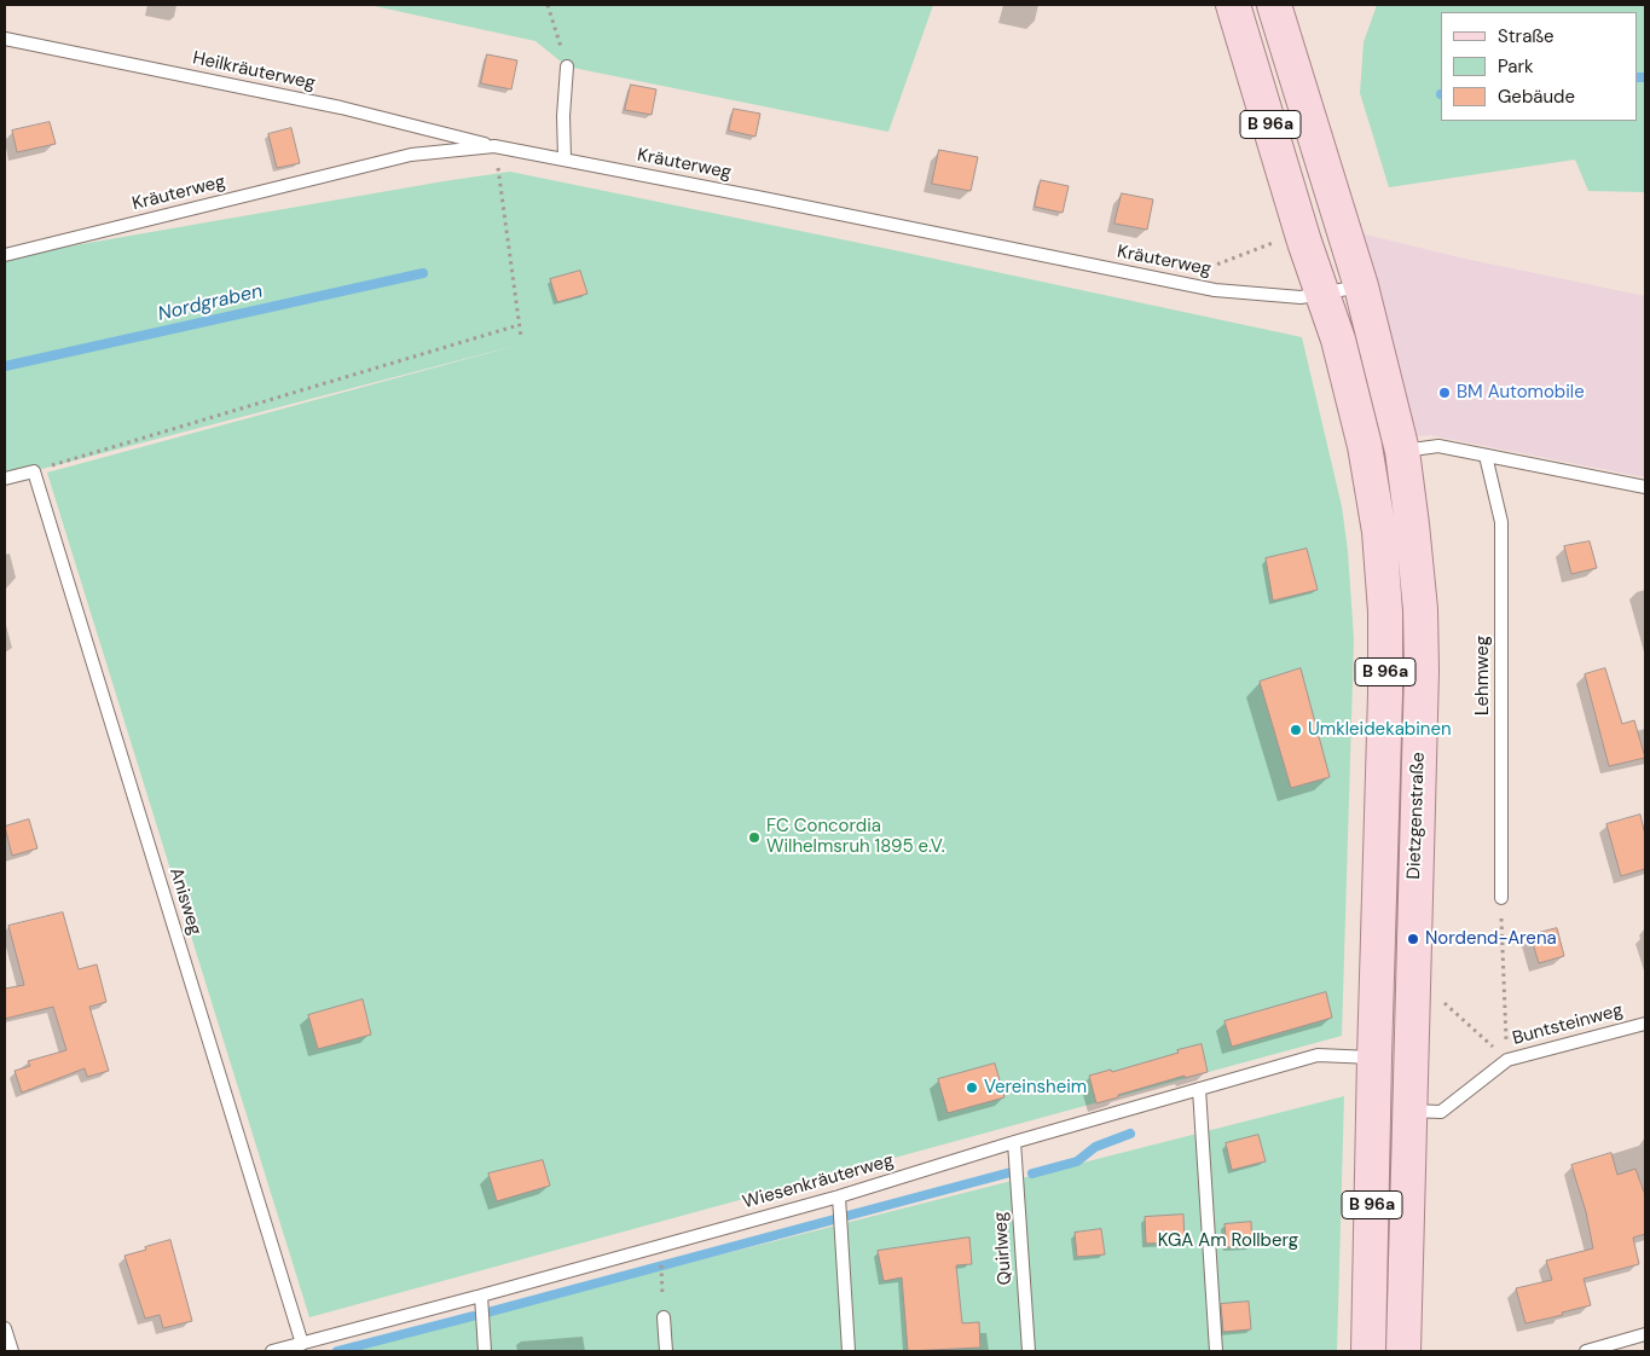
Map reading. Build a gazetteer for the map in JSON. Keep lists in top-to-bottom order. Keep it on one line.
{"streets":{"main road":["B 96a","Dietzgenstraße"],"lane":["Heilkräuterweg","Kräuterweg","Lehmweg","Anisweg","Buntsteinweg","Wiesenkräuterweg","Quirlweg"]},"crossings":[["Heilkräuterweg","Kräuterweg"],["B 96a","Kräuterweg"],["B 96a","Dietzgenstraße"],["Kräuterweg","Dietzgenstraße"],["Dietzgenstraße","Buntsteinweg"],["Dietzgenstraße","Wiesenkräuterweg"],["Anisweg","Wiesenkräuterweg"],["Wiesenkräuterweg","Quirlweg"]],"water":["Nordgraben"],"parks":["KGA Am Rollberg"],"places":["BM Automobile","Umkleidekabinen","FC Concordia Wilhelmsruh 1895 e.V.","Nordend-Arena","Vereinsheim"],"legend":["Straße","Park","Gebäude"]}
